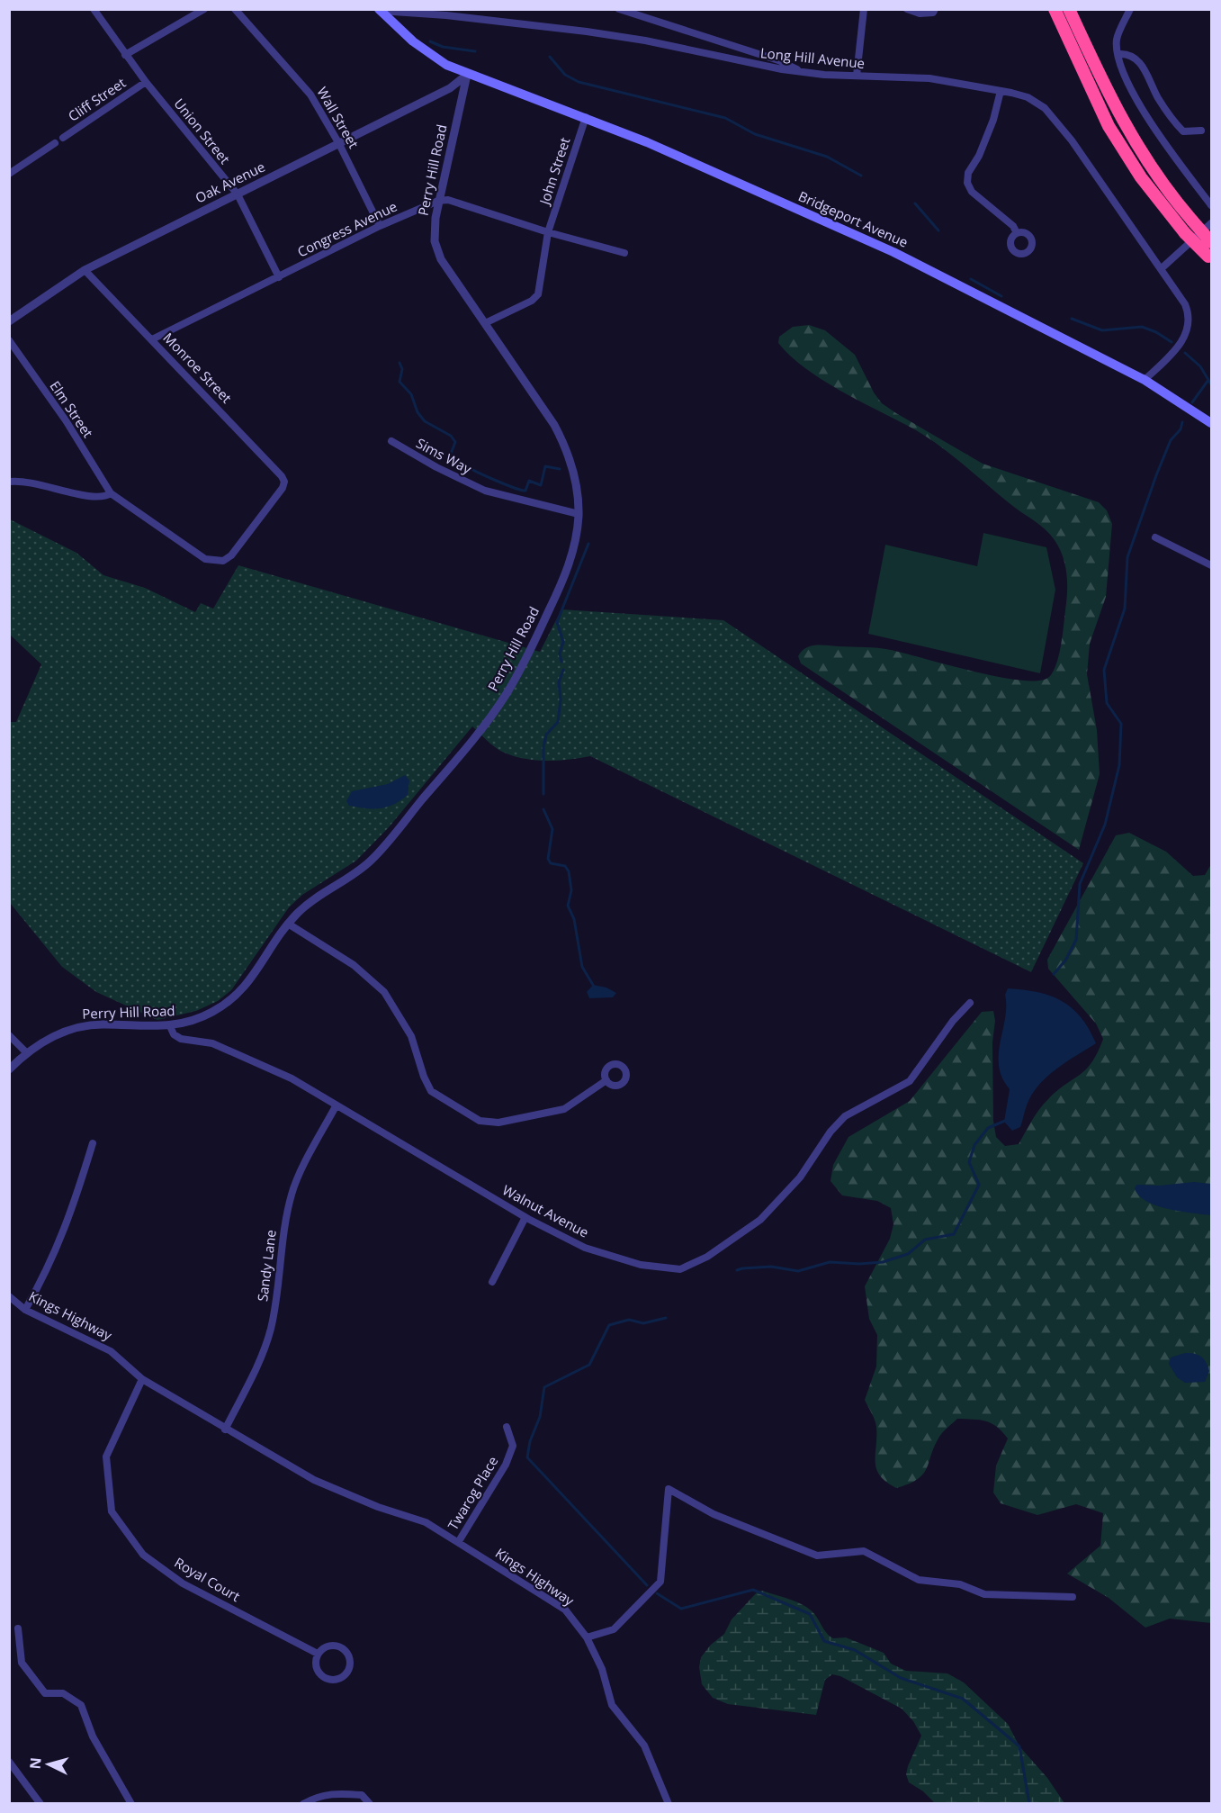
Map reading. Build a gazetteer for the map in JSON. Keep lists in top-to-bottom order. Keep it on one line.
{"streets":{"main road":["Bridgeport Avenue"],"street":["Long Hill Avenue","Cliff Street","Wall Street","Union Street","Perry Hill Road","John Street","Oak Avenue","Congress Avenue","Monroe Street","Elm Street","Sims Way","Walnut Avenue","Sandy Lane","Kings Highway","Twarog Place","Royal Court"]},"crossings":[["Long Hill Avenue","Bridgeport Avenue"],["Cliff Street","Union Street"],["Wall Street","Oak Avenue"],["Wall Street","Congress Avenue"],["Union Street","Oak Avenue"],["Union Street","Congress Avenue"],["Perry Hill Road","John Street"],["Perry Hill Road","Oak Avenue"],["Perry Hill Road","Bridgeport Avenue"],["Perry Hill Road","Congress Avenue"],["Perry Hill Road","Sims Way"],["Perry Hill Road","Walnut Avenue"],["John Street","Bridgeport Avenue"],["Oak Avenue","Bridgeport Avenue"],["Oak Avenue","Monroe Street"],["Congress Avenue","Monroe Street"],["Monroe Street","Elm Street"],["Walnut Avenue","Sandy Lane"],["Sandy Lane","Kings Highway"],["Kings Highway","Twarog Place"],["Kings Highway","Royal Court"]],"north":"left"}
